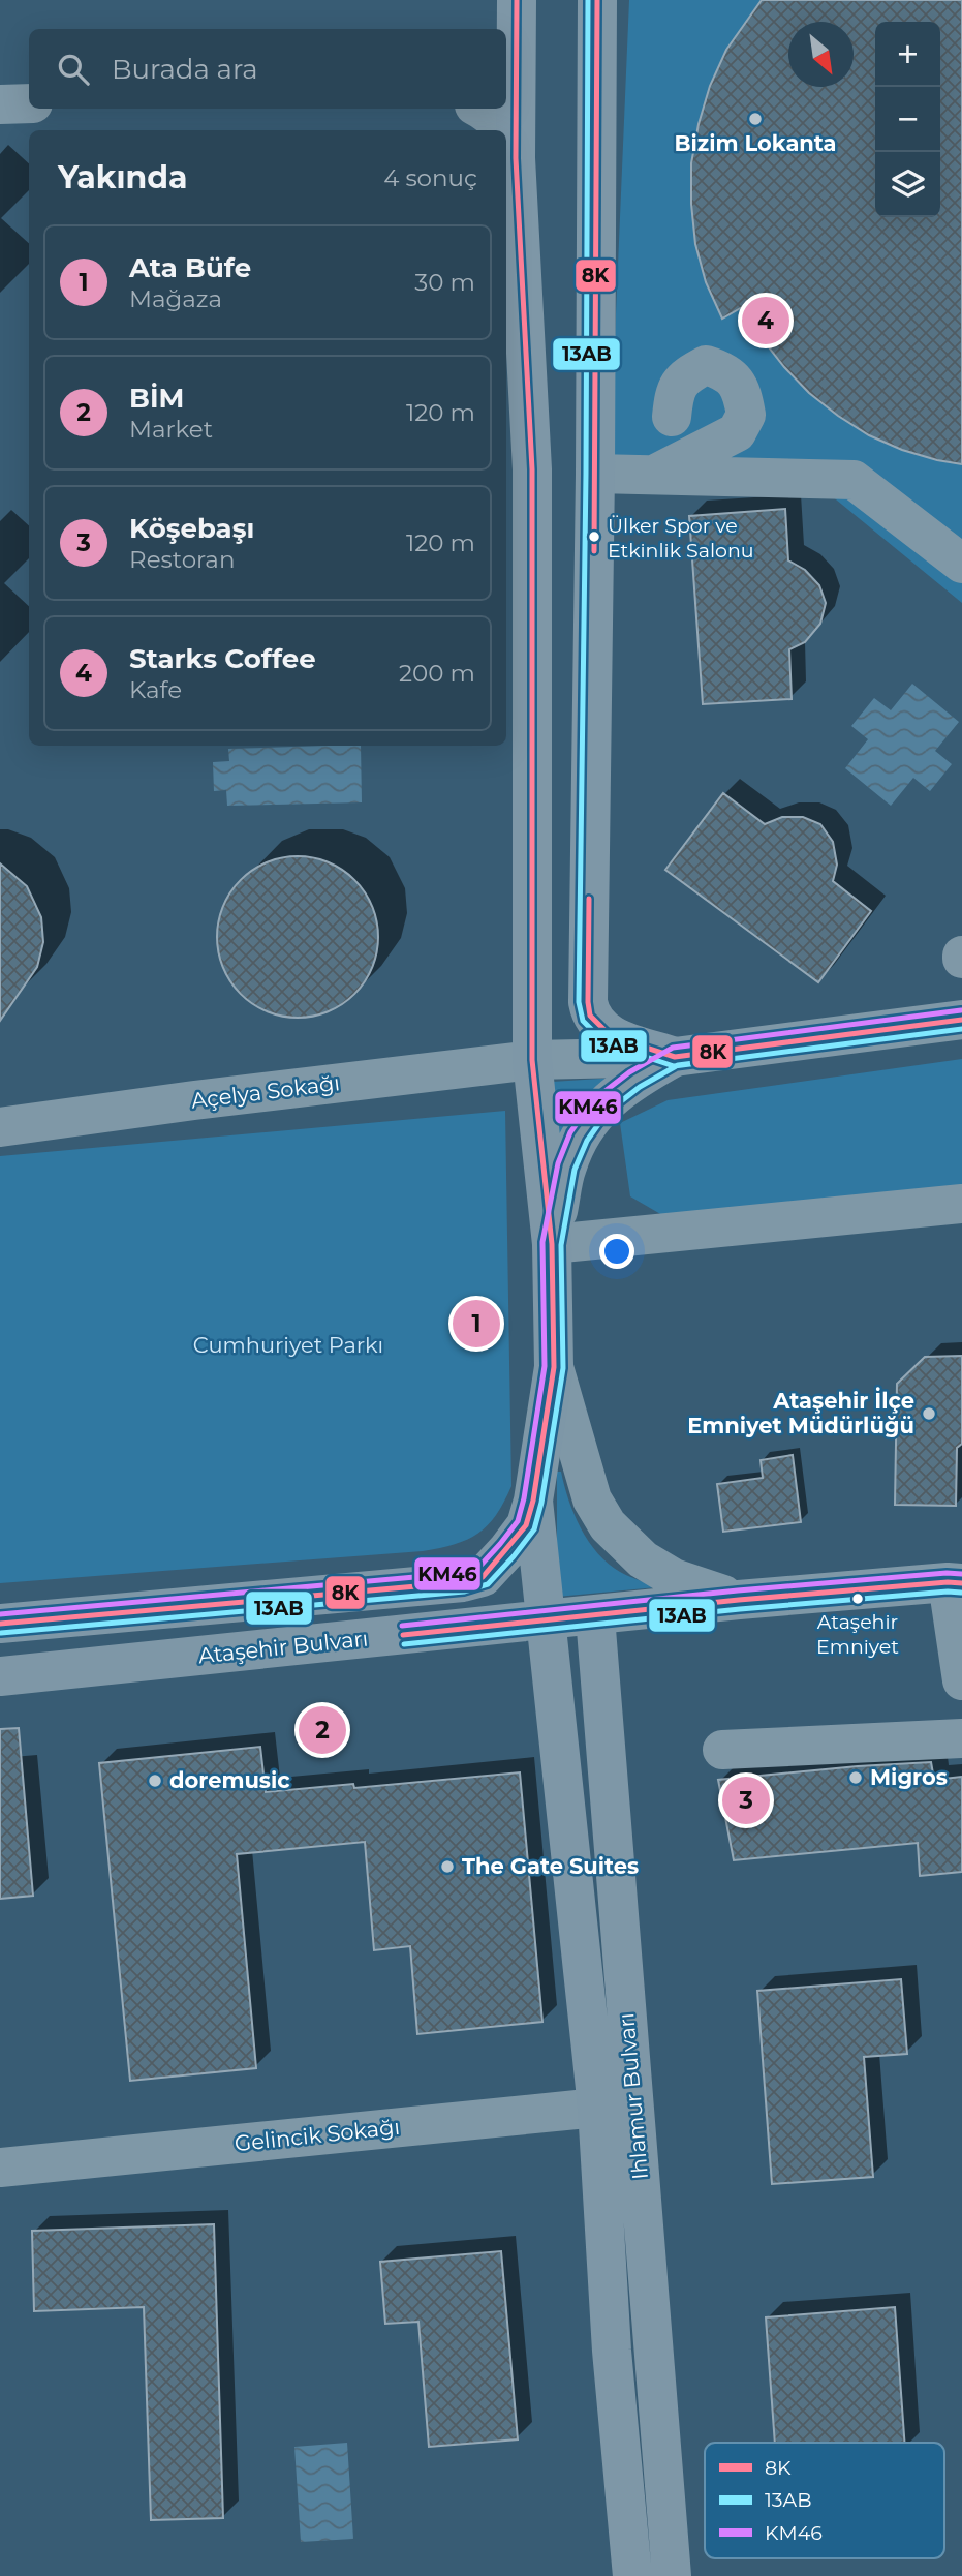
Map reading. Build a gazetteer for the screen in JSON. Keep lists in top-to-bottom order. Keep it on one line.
{"streets":{"main road":["Ataşehir Bulvarı","Ihlamur Bulvarı"],"street":["Açelya Sokağı","Gelincik Sokağı"]},"crossings":[["Ataşehir Bulvarı","Ihlamur Bulvarı"],["Ihlamur Bulvarı","Gelincik Sokağı"]],"parks":["Cumhuriyet Parkı"],"places":["Bizim Lokanta","Ülker Spor ve Etkinlik Salonu","Ataşehir İlçe Emniyet Müdürlüğü","Ataşehir Emniyet","Migros","doremusic","The Gate Suites"],"lines":["transit line 8K","transit line 13AB","transit line KM46"],"legend":["8K","13AB","KM46"],"north":"bottom right","page":{"map_buttons":["+","−"],"search":"Burada ara","heading":["Yakında","4 sonuç"],"list":[{"mark":"1","name":"Ata Büfe","note":"Mağaza","value":"30 m"},{"mark":"2","name":"BİM","note":"Market","value":"120 m"},{"mark":"3","name":"Köşebaşı","note":"Restoran","value":"120 m"},{"mark":"4","name":"Starks Coffee","note":"Kafe","value":"200 m"}],"pins":["4","1","2","3"]}}
